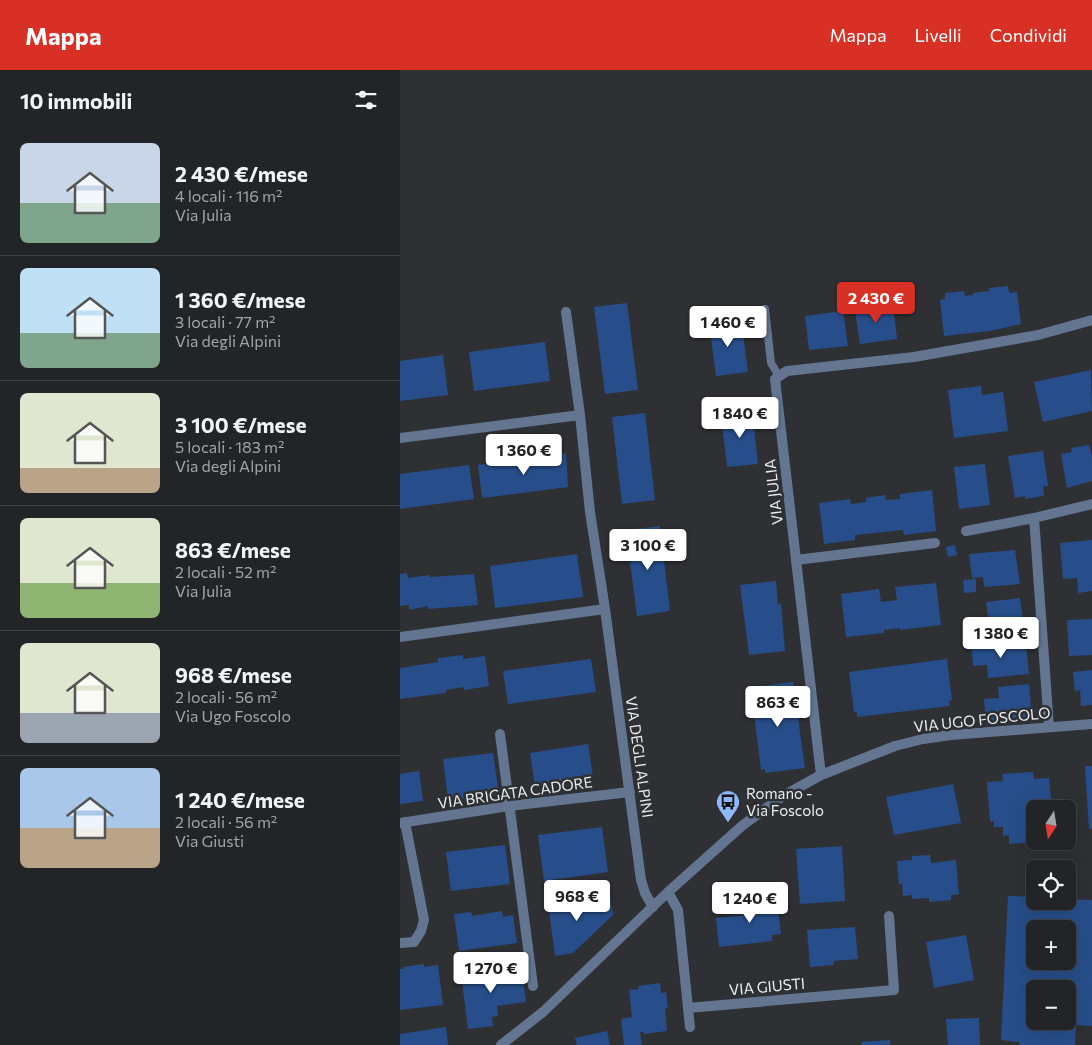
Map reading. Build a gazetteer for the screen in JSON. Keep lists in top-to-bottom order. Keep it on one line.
{"streets":{"street":["VIA JULIA","VIA UGO FOSCOLO","VIA DEGLI ALPINI","VIA BRIGATA CADORE","VIA GIUSTI"]},"crossings":[["VIA JULIA","VIA UGO FOSCOLO"],["VIA UGO FOSCOLO","VIA DEGLI ALPINI"],["VIA DEGLI ALPINI","VIA BRIGATA CADORE"]],"places":{"bus stop":["Romano - Via Foscolo"]},"north":"bottom","page":{"header":"Mappa","nav":["Mappa","Livelli","Condividi"],"heading":"10 immobili","list":[{"name":"2 430 €/mese","note":"4 locali · 116 m² · Via Julia"},{"name":"1 360 €/mese","note":"3 locali · 77 m² · Via degli Alpini"},{"name":"3 100 €/mese","note":"5 locali · 183 m² · Via degli Alpini"},{"name":"863 €/mese","note":"2 locali · 52 m² · Via Julia"},{"name":"968 €/mese","note":"2 locali · 56 m² · Via Ugo Foscolo"},{"name":"1 240 €/mese","note":"2 locali · 56 m² · Via Giusti"}],"price":["2 430 €","1 460 €","1 840 €","1 360 €","3 100 €","1 380 €","863 €","968 €","1 240 €","1 270 €"],"map_buttons":["+","−"]}}
